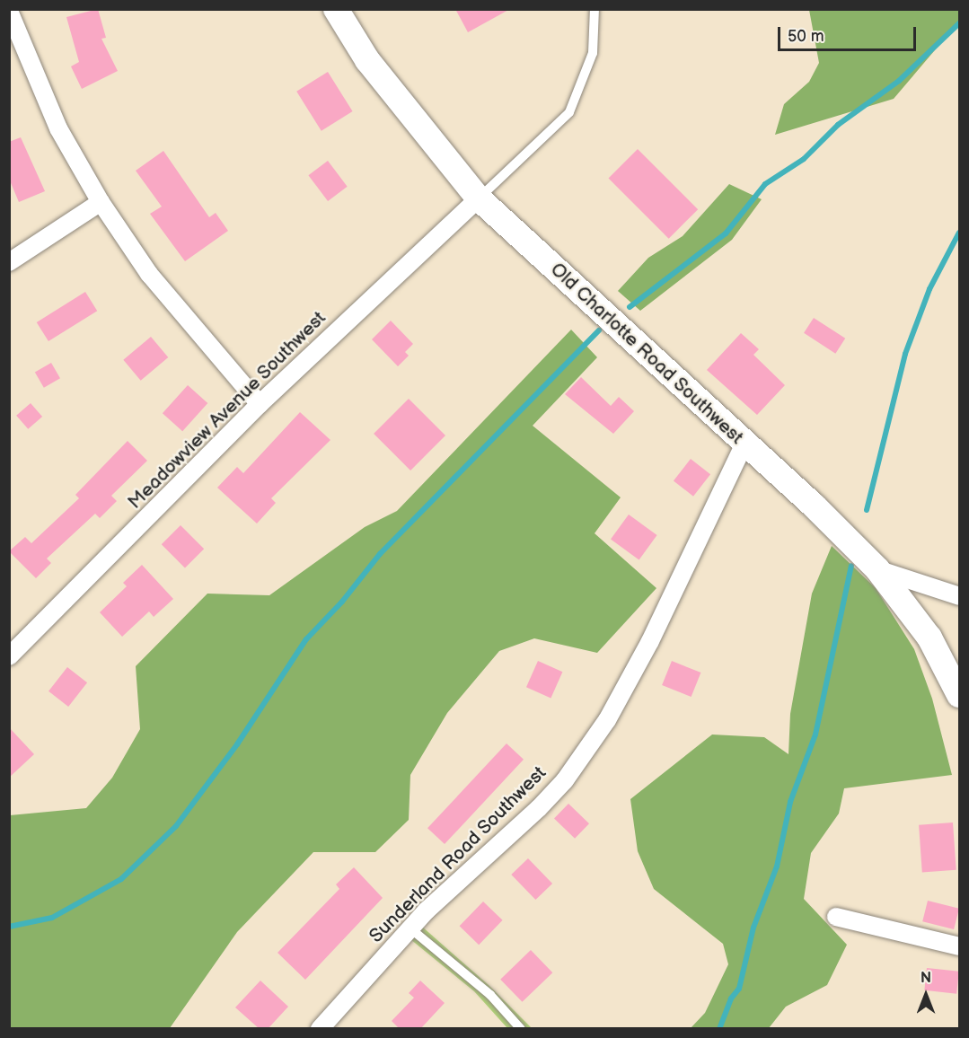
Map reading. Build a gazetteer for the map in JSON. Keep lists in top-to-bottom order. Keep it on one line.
{"streets":{"street":["Old Charlotte Road Southwest","Meadowview Avenue Southwest","Sunderland Road Southwest"]},"crossings":[["Old Charlotte Road Southwest","Meadowview Avenue Southwest"],["Old Charlotte Road Southwest","Sunderland Road Southwest"]],"scale_bar":"50 m","north":"top"}
